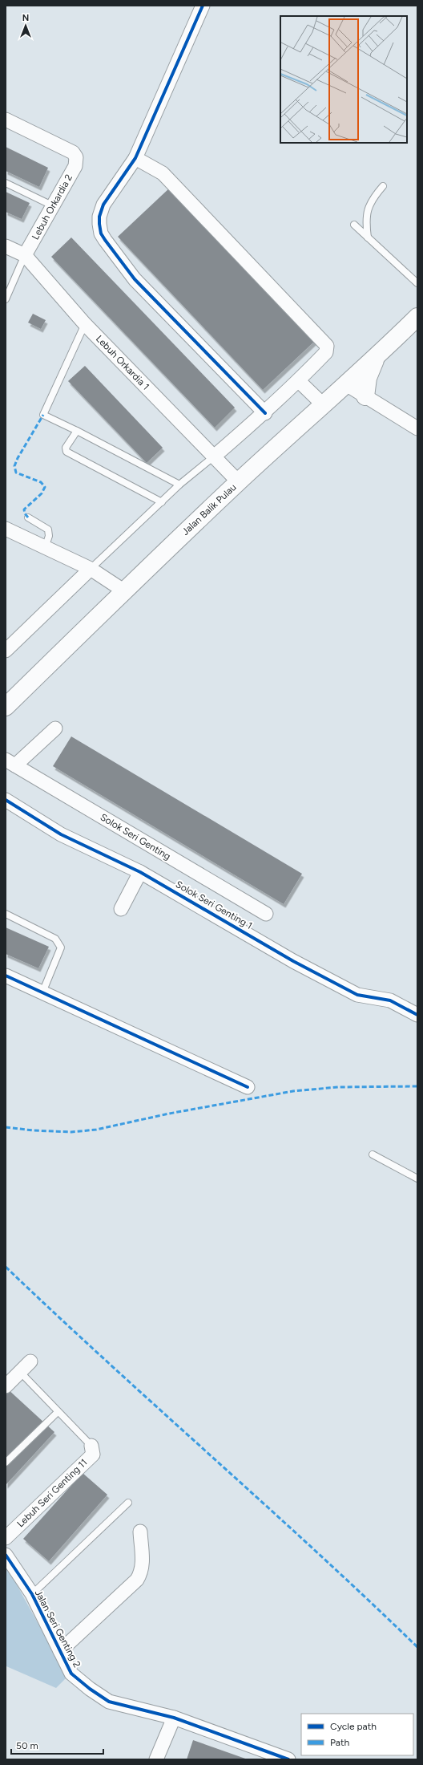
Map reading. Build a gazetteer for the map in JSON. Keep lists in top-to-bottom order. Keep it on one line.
{"streets":{"main road":["Jalan Balik Pulau"],"street":["Lebuh Orkardia 2","Lebuh Orkardia 1","Solok Seri Genting","Solok Seri Genting 1","Lebuh Seri Genting 11","Jalan Seri Genting 2"]},"crossings":[["Lebuh Orkardia 2","Lebuh Orkardia 1"],["Lebuh Orkardia 1","Jalan Balik Pulau"]],"legend":["Cycle path","Path"],"scale_bar":"50 m","north":"top"}
